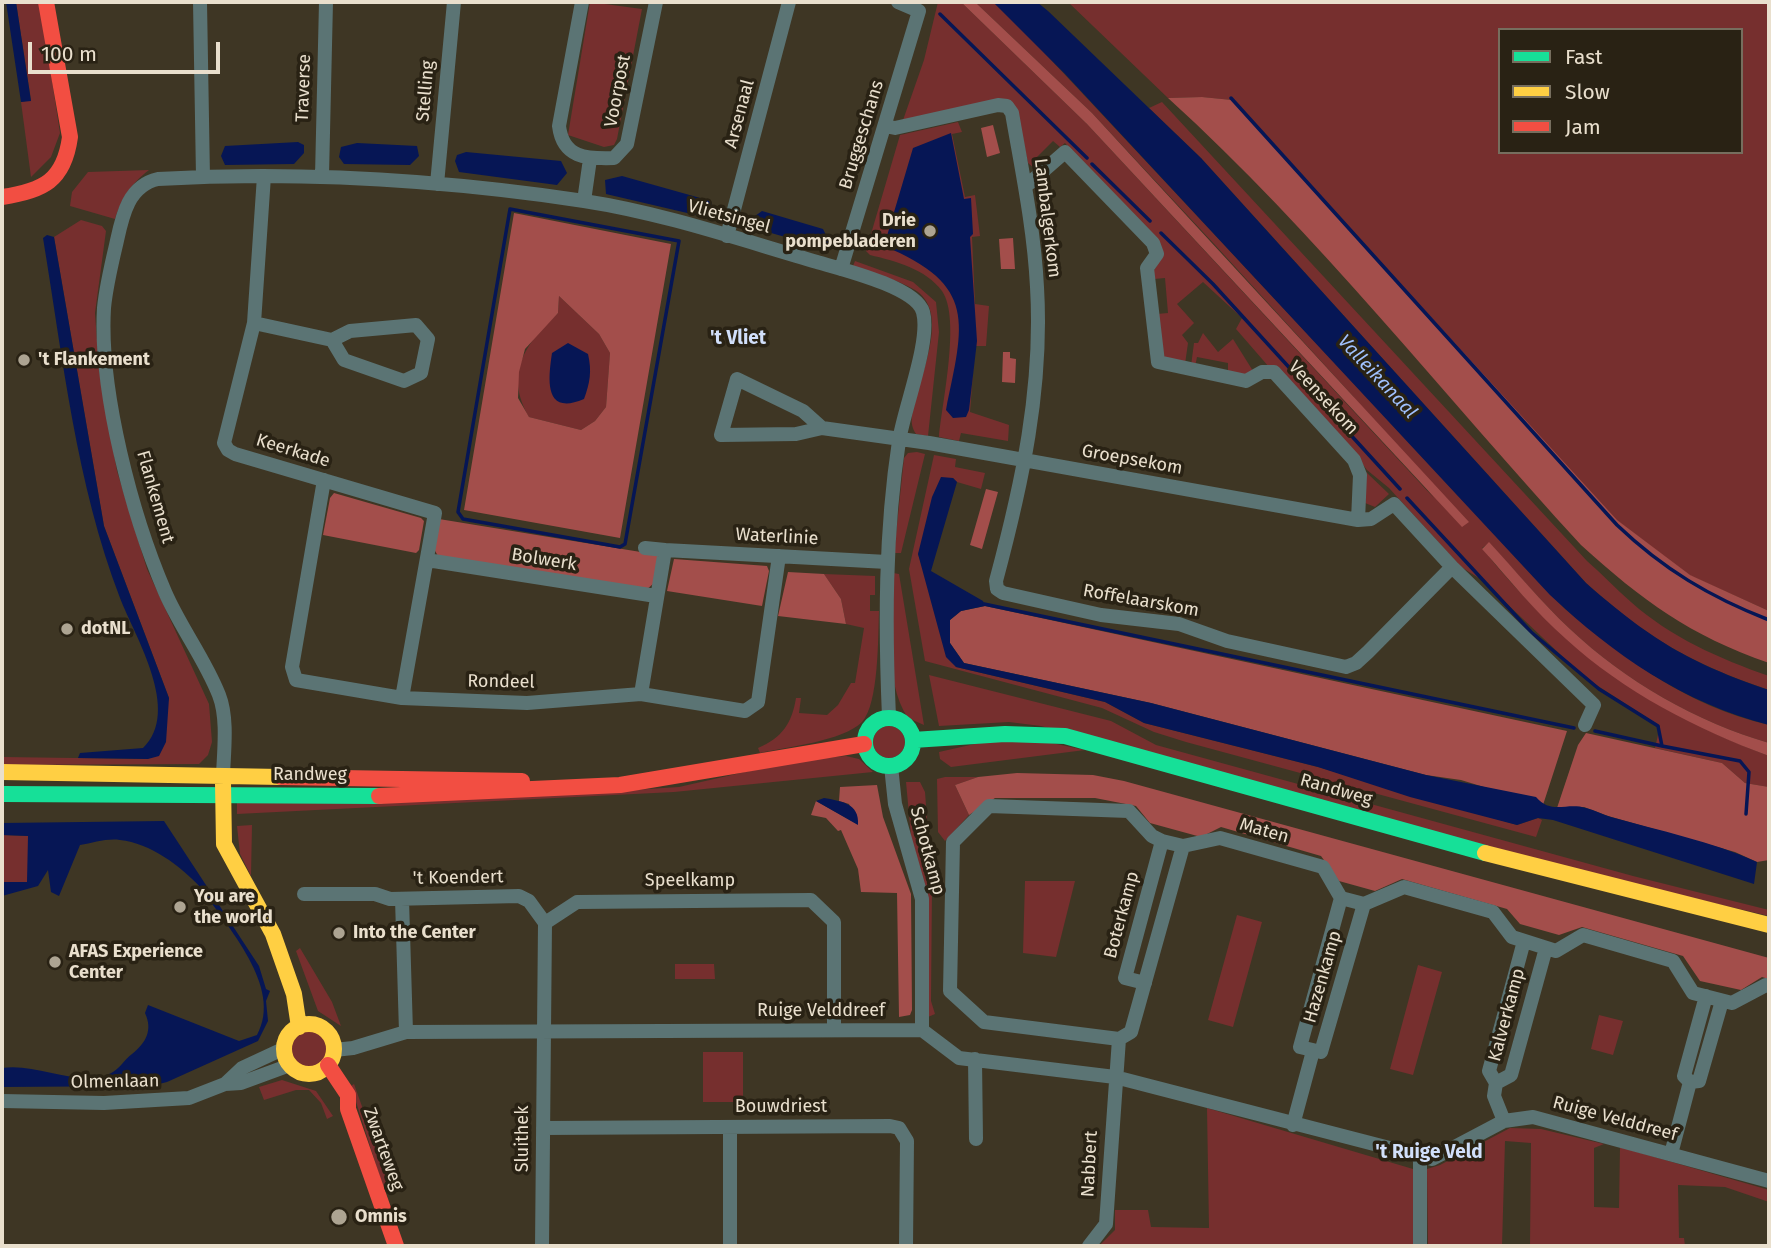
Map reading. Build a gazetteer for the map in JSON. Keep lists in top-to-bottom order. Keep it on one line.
{"streets":{"main road":["Randweg","Zwarteweg"],"street":["Traverse","Stelling","Voorpost","Arsenaal","Bruggeschans","Vlietsingel","Lambalgerkom","Veensekom","Keerkade","Groepsekom","Flankement","Waterlinie","Bolwerk","Roffelaarskom","Rondeel","Maten","Schotkamp","'t Koendert","Speelkamp","Boterkamp","Hazenkamp","Ruige Velddreef","Kalverkamp","Olmenlaan","Bouwdriest","Sluithek","Nabbert"]},"crossings":[["Traverse","Vlietsingel"],["Stelling","Vlietsingel"],["Arsenaal","Vlietsingel"],["Bruggeschans","Vlietsingel"],["Bruggeschans","Lambalgerkom"],["Vlietsingel","Keerkade"],["Vlietsingel","Groepsekom"],["Vlietsingel","Flankement"],["Vlietsingel","Waterlinie"],["Vlietsingel","Randweg"],["Vlietsingel","Schotkamp"],["Lambalgerkom","Veensekom"],["Lambalgerkom","Groepsekom"],["Lambalgerkom","Roffelaarskom"],["Veensekom","Groepsekom"],["Keerkade","Bolwerk"],["Keerkade","Rondeel"],["Groepsekom","Roffelaarskom"],["Flankement","Randweg"],["Waterlinie","Rondeel"],["Randweg","Schotkamp"],["Maten","Boterkamp"],["Maten","Hazenkamp"],["Schotkamp","Ruige Velddreef"],["'t Koendert","Speelkamp"],["'t Koendert","Ruige Velddreef"],["Speelkamp","Ruige Velddreef"],["Ruige Velddreef","Kalverkamp"],["Ruige Velddreef","Olmenlaan"],["Ruige Velddreef","Sluithek"],["Ruige Velddreef","Zwarteweg"],["Ruige Velddreef","Nabbert"],["Olmenlaan","Zwarteweg"],["Bouwdriest","Sluithek"]],"districts":["'t Vliet","'t Ruige Veld"],"water":["Valleikanaal"],"places":["Drie pompebladeren","'t Flankement","dotNL","You are the world","Into the Center","AFAS Experience Center","Omnis"],"legend":["Fast","Slow","Jam"],"scale_bar":"100 m"}
